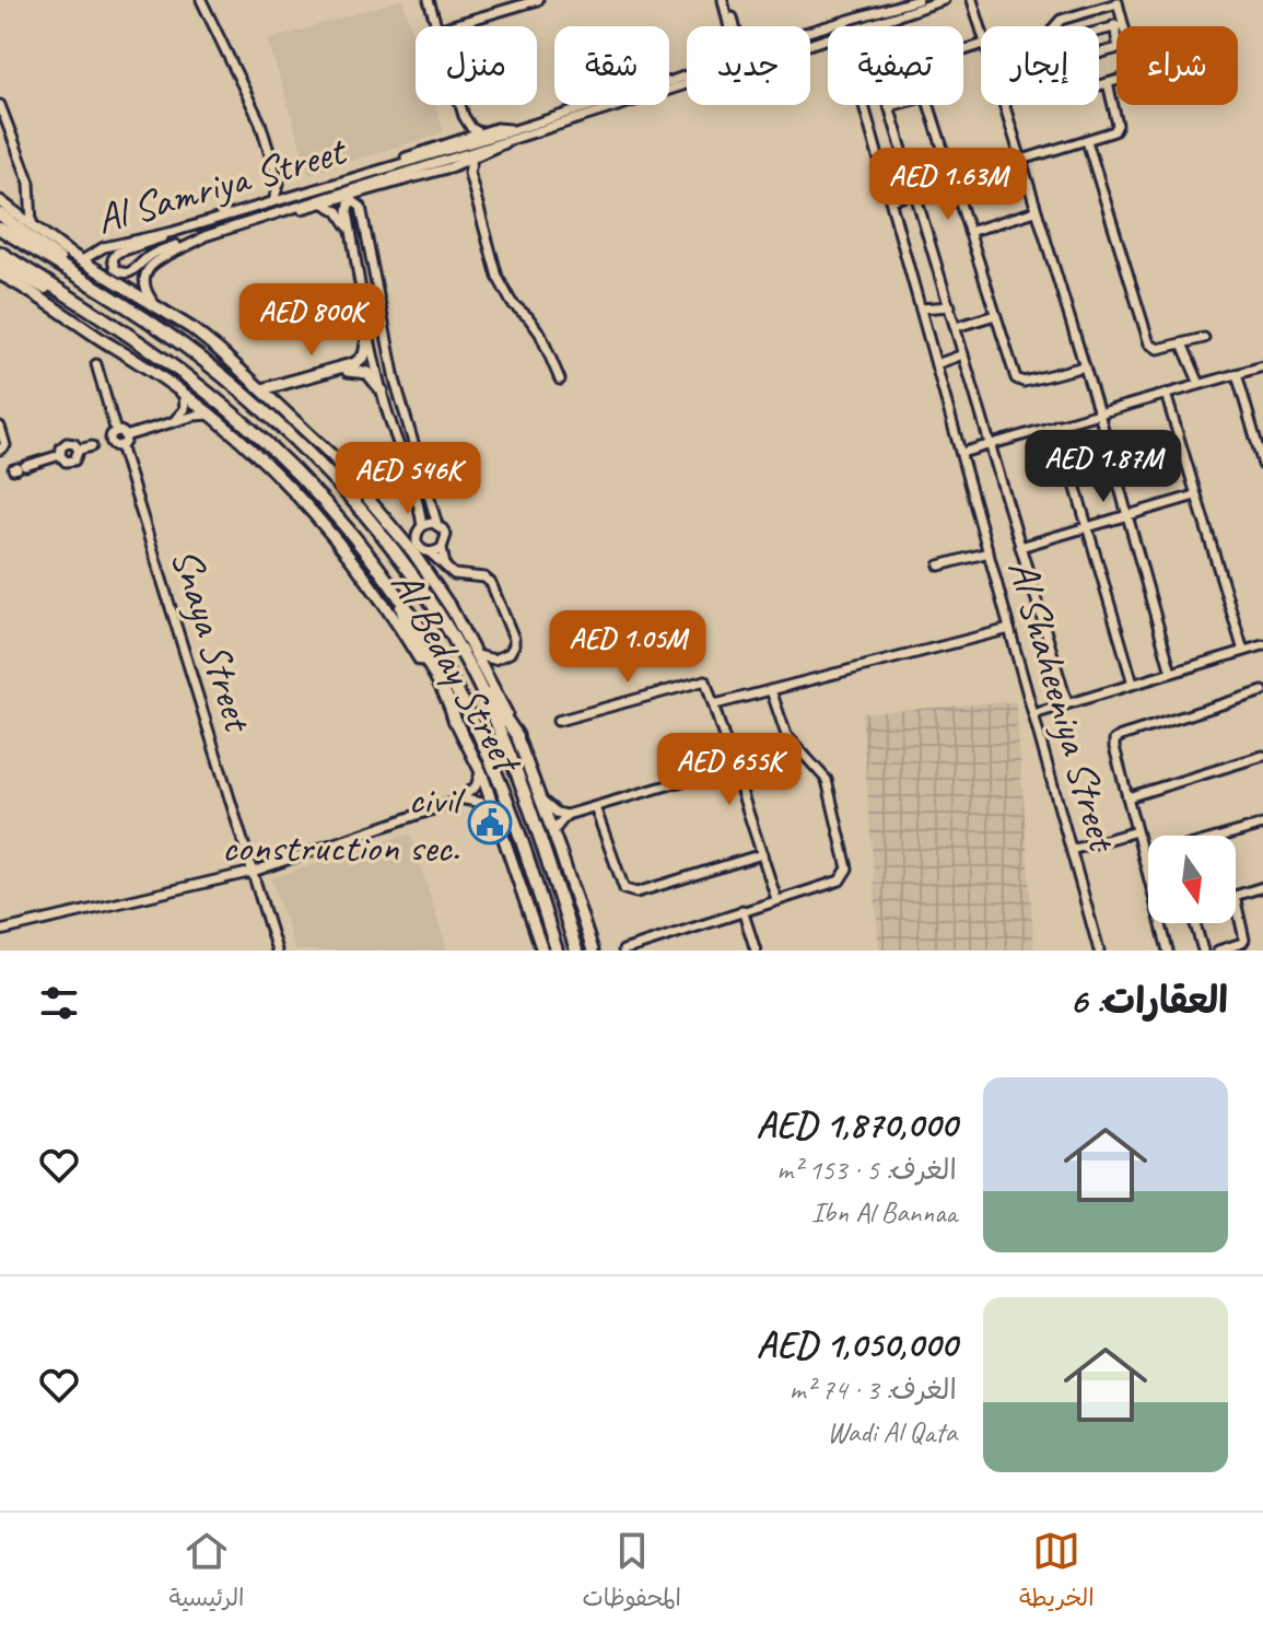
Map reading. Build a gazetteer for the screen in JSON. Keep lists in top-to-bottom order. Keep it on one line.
{"streets":{"main road":["Al Beday Street"],"street":["Al Samriya Street","Snaya Street","Al Shaheeniya Street"]},"crossings":[["Al Samriya Street","Al Beday Street"],["Al Samriya Street","Al Shaheeniya Street"]],"places":{"public building":["civil construction sec."]},"north":"bottom","page":{"chip":["شراء","إيجار","تصفية","جديد","شقة","منزل"],"price":["AED 1.63M","AED 800K","AED 1.87M","AED 546K","AED 1.05M","AED 655K"],"heading":"العقارات: 6","list":[{"name":"AED 1,870,000","note":"الغرف: 5 · 153 m² · Ibn Al Bannaa"},{"name":"AED 1,050,000","note":"الغرف: 3 · 74 m² · Wadi Al Qata"}],"tabs":["الخريطة","المحفوظات","الرئيسية"]}}
